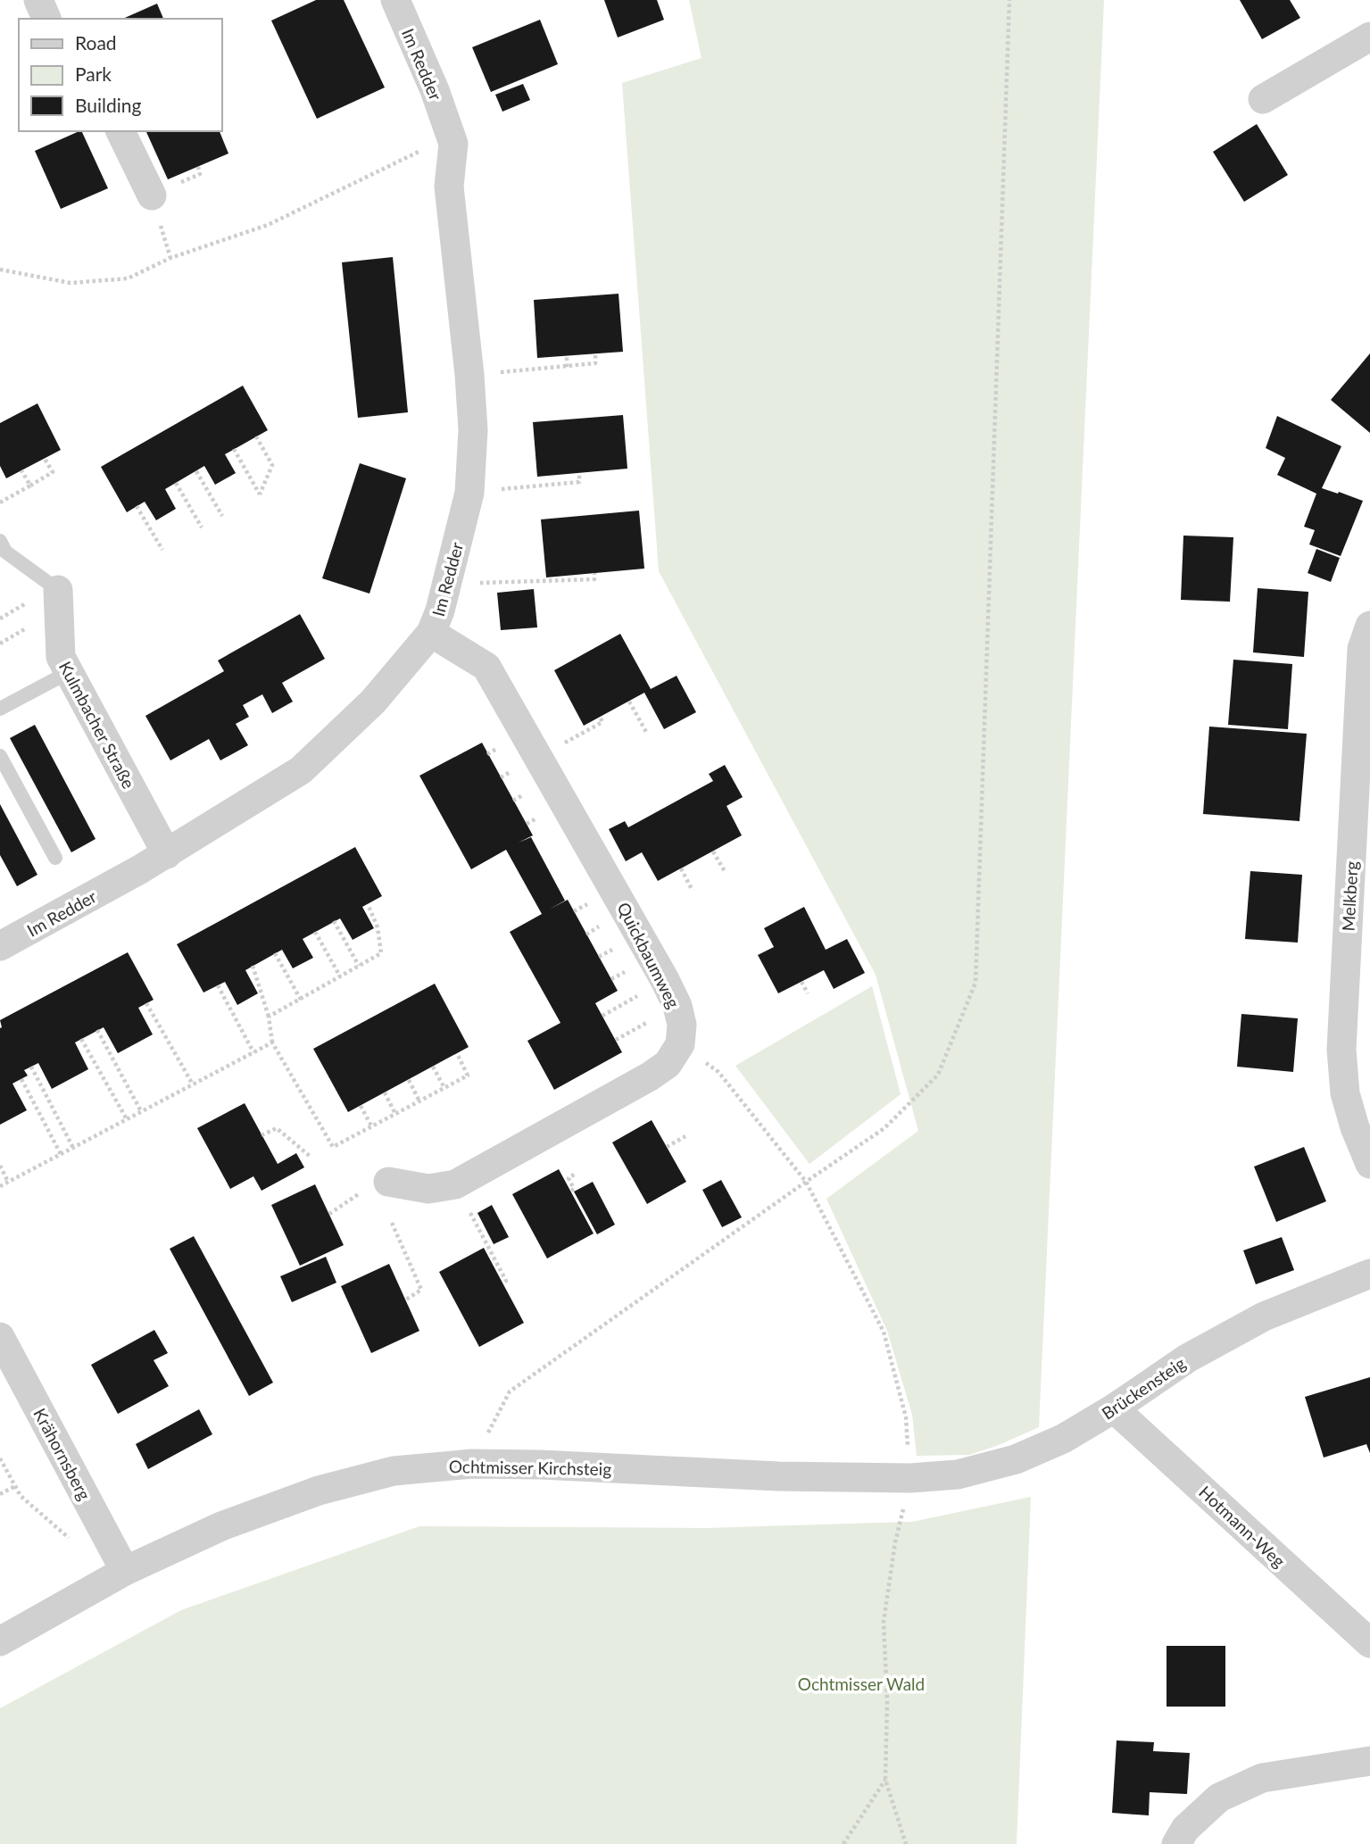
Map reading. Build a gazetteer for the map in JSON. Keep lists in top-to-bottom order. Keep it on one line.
{"streets":{"street":["Im Redder","Kulmbacher Straße","Melkberg","Quickbaumweg","Brückensteig","Krähornsberg","Ochtmisser Kirchsteig","Hotmann-Weg"]},"crossings":[["Im Redder","Kulmbacher Straße"],["Im Redder","Quickbaumweg"],["Brückensteig","Ochtmisser Kirchsteig"],["Brückensteig","Hotmann-Weg"],["Krähornsberg","Ochtmisser Kirchsteig"]],"parks":["Ochtmisser Wald"],"legend":["Road","Park","Building"]}
